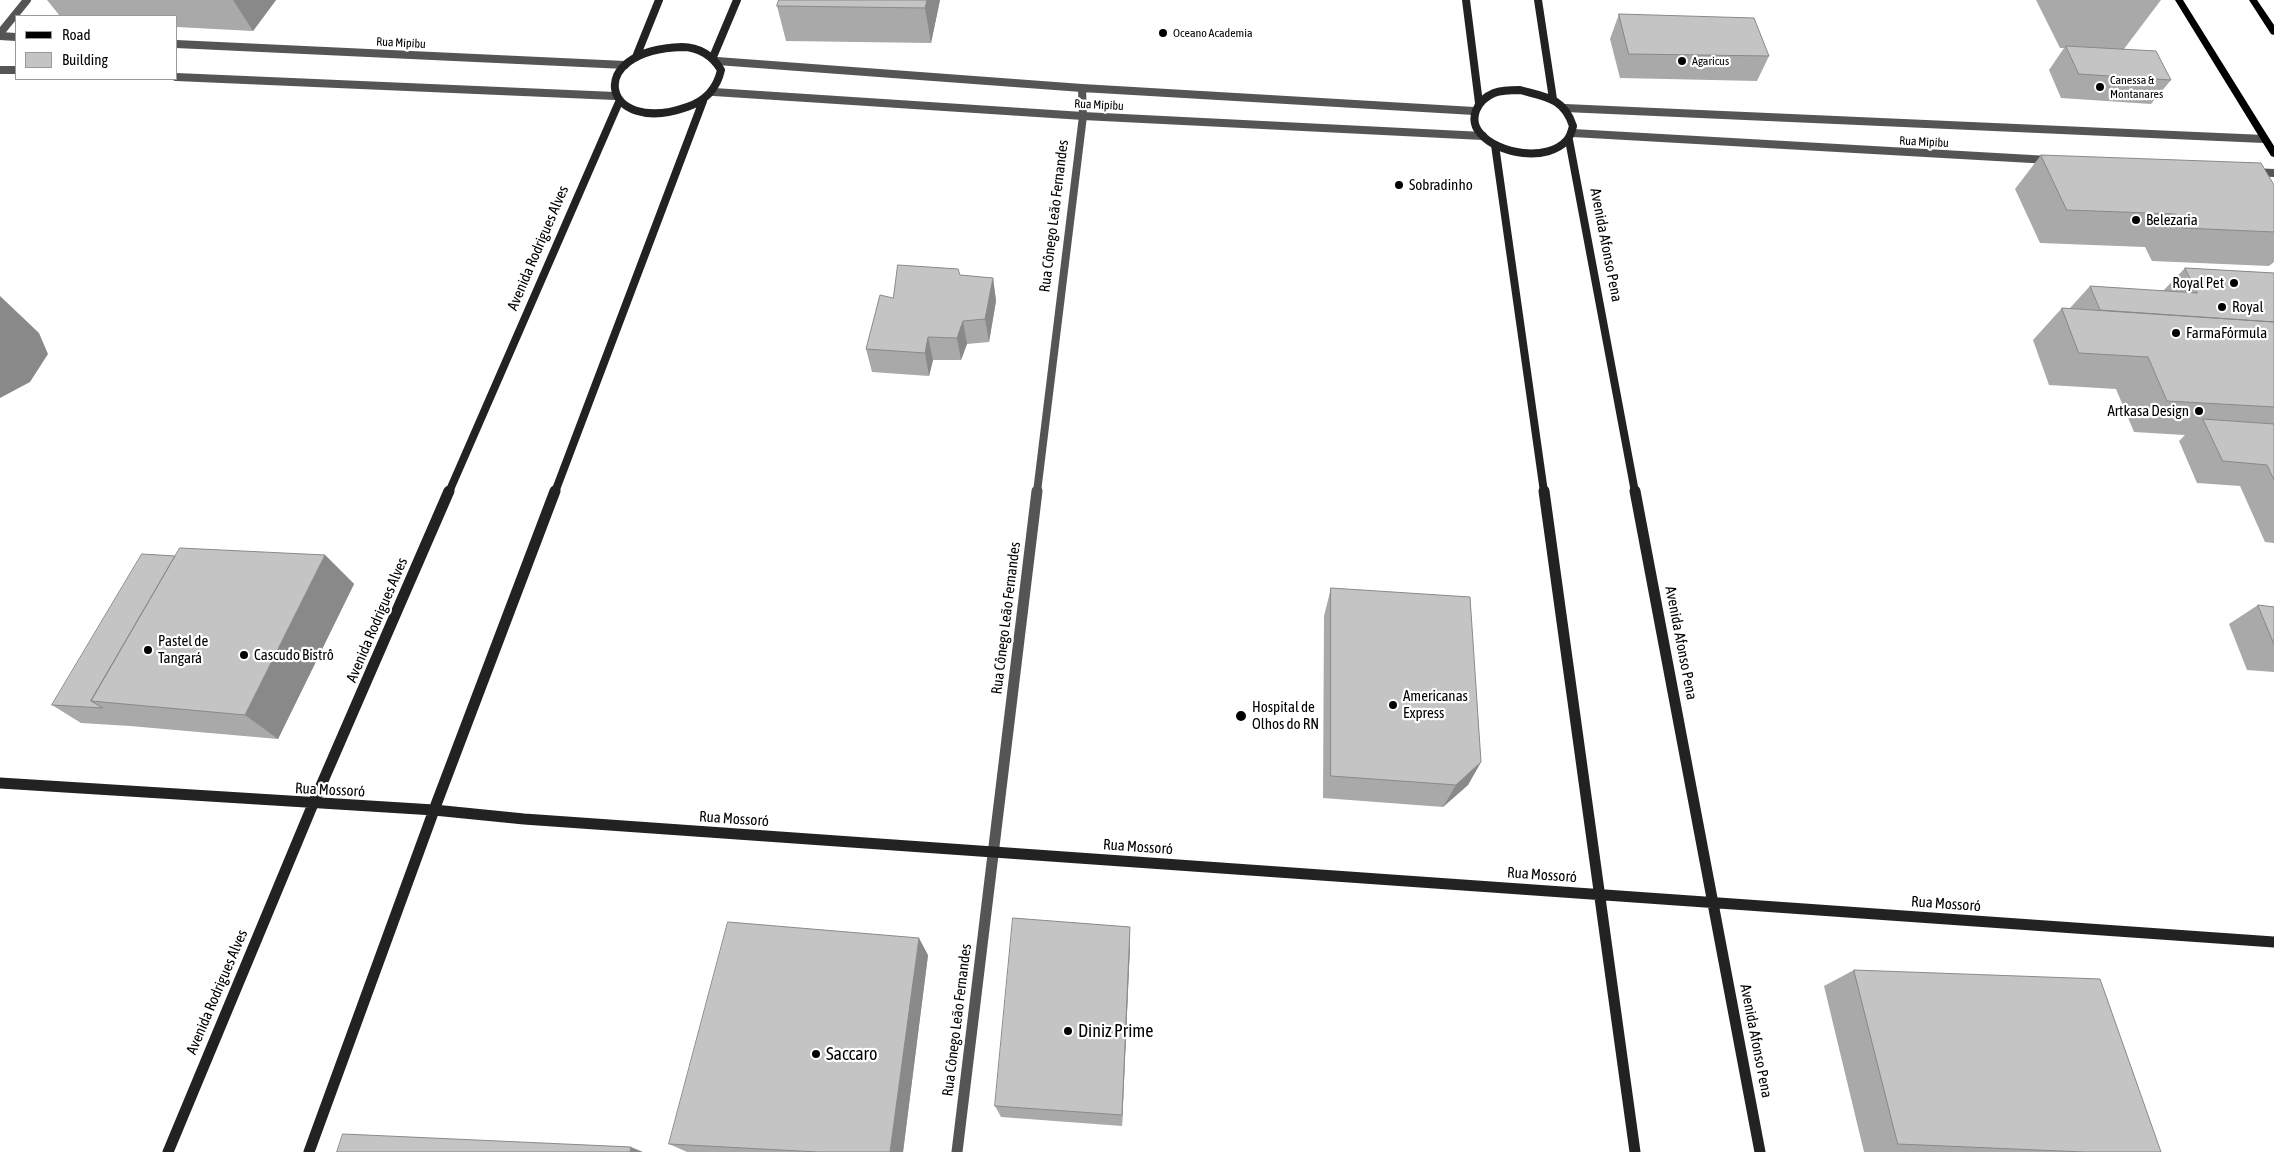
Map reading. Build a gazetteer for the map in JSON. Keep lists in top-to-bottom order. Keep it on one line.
{"streets":{"main road":["Avenida Afonso Pena","Avenida Rodrigues Alves","Rua Mossoró"],"street":["Rua Mipibu","Rua Cônego Leão Fernandes"]},"crossings":[["Rua Mipibu","Rua Cônego Leão Fernandes"],["Rua Mipibu","Avenida Afonso Pena"],["Rua Mipibu","Avenida Rodrigues Alves"],["Rua Cônego Leão Fernandes","Rua Mossoró"],["Avenida Afonso Pena","Rua Mossoró"],["Avenida Rodrigues Alves","Rua Mossoró"]],"places":["Oceano Academia","Agaricus","Canessa & Montanares","Sobradinho","Belezaria","Royal Pet","Royal","FarmaFórmula","Artkasa Design","Pastel de Tangará","Cascudo Bistrô","Americanas Express","Hospital de Olhos do RN","Diniz Prime","Saccaro"],"legend":["Road","Building"]}
